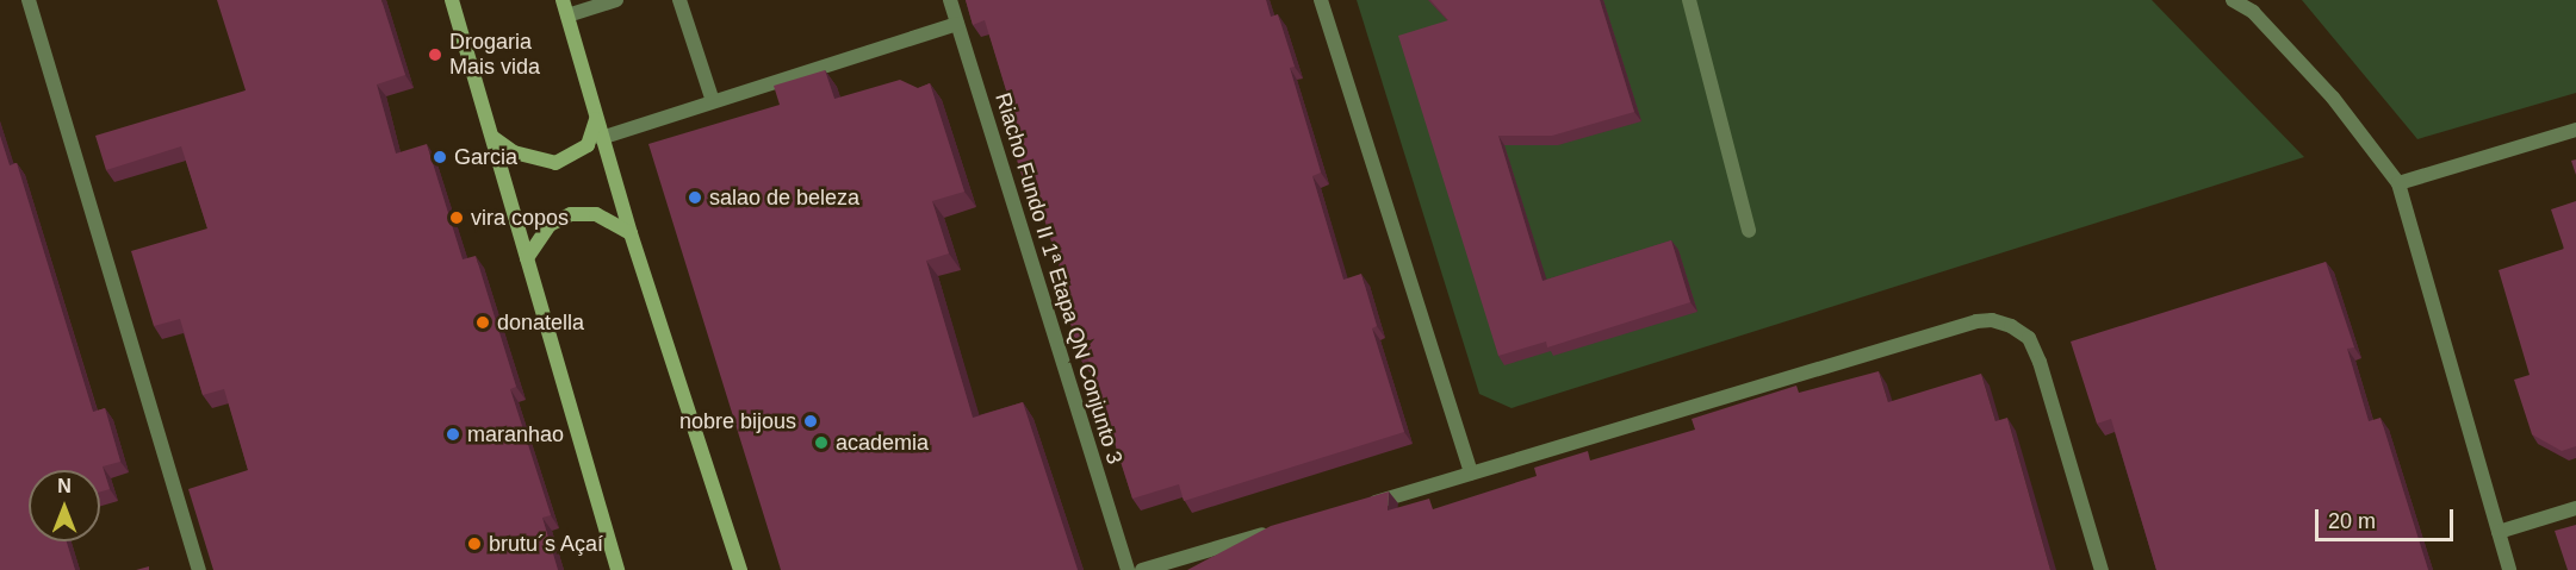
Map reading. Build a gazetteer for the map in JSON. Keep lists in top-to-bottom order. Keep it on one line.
{"streets":{"street":["Riacho Fundo II 1ª Etapa QN Conjunto 3"]},"places":["Drogaria Mais vida","Garcia","salao de beleza","vira copos","donatella","nobre bijous","maranhao","academia","brutu´s Açaí"],"scale_bar":"20 m","north":"top"}
